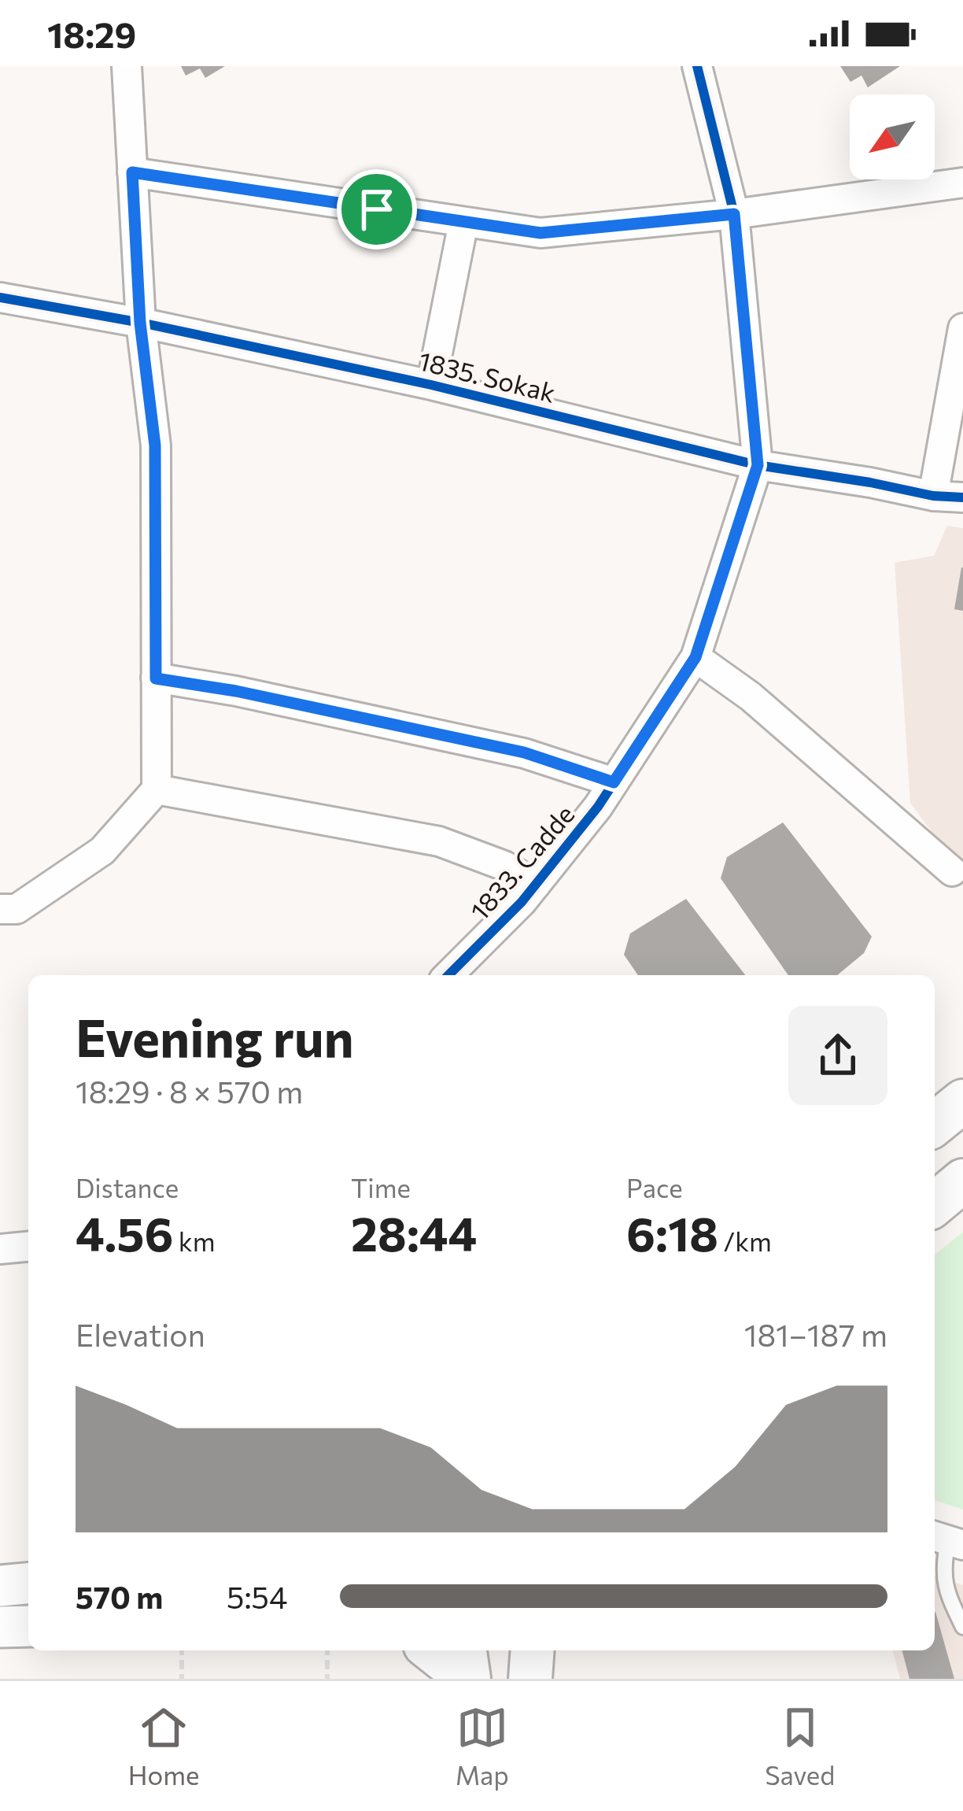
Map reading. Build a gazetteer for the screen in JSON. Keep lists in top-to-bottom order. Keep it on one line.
{"streets":{"street":["1835. Sokak","1833. Cadde"]},"crossings":[["1835. Sokak","1833. Cadde"]],"north":"bottom left","page":{"status":"18:29","heading":["Evening run","18:29 · 8 × 570 m"],"stats":[["Distance","4.56 km"],["Time","28:44"],["Pace","6:18 /km"]],"chart":["Elevation","181–187 m"],"list":[{"name":"570 m","note":"5:54"}],"tabs":["Home","Map","Saved"]}}
